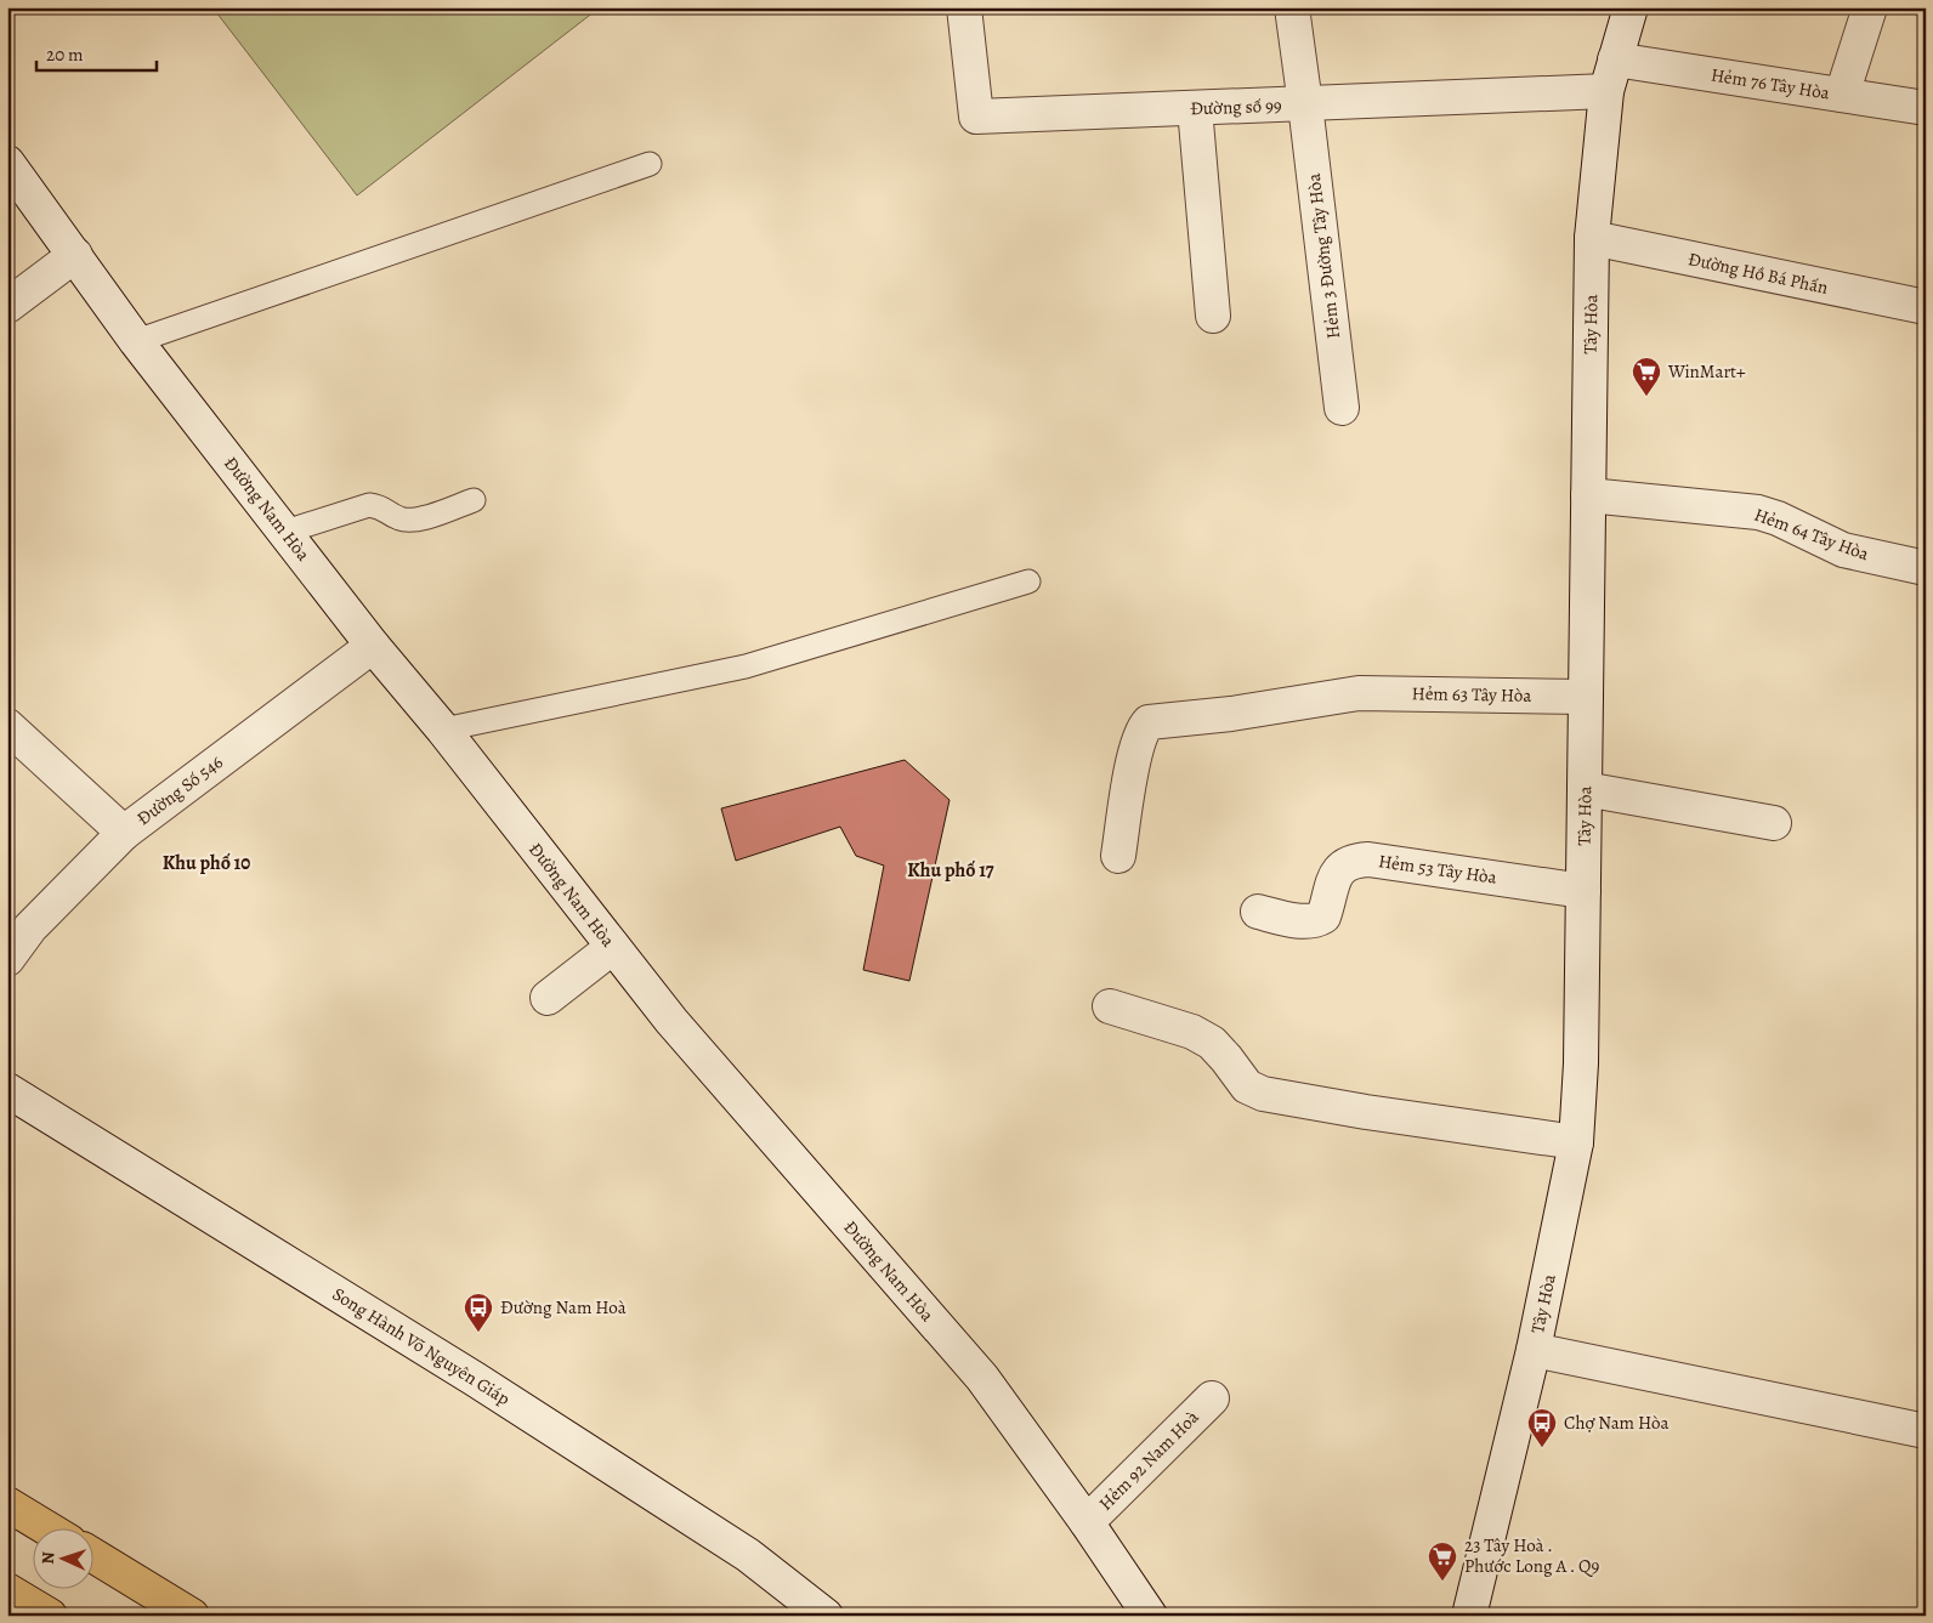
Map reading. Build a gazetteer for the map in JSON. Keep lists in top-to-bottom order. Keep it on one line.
{"streets":{"street":["Hẻm 76 Tây Hòa","Đường số 99","Hẻm 3 Đường Tây Hòa","Đường Hồ Bá Phấn","Tây Hòa","Đường Nam Hòa","Hẻm 64 Tây Hòa","Hẻm 63 Tây Hòa","Đường Số 546","Hẻm 53 Tây Hòa","Song Hành Võ Nguyên Giáp","Hẻm 92 Nam Hoà"]},"crossings":[["Hẻm 76 Tây Hòa","Tây Hòa"],["Đường số 99","Hẻm 3 Đường Tây Hòa"],["Đường số 99","Tây Hòa"],["Đường Hồ Bá Phấn","Tây Hòa"],["Tây Hòa","Hẻm 64 Tây Hòa"],["Tây Hòa","Hẻm 63 Tây Hòa"],["Tây Hòa","Hẻm 53 Tây Hòa"],["Đường Nam Hòa","Đường Số 546"],["Đường Nam Hòa","Hẻm 92 Nam Hoà"]],"districts":["Khu phố 10","Khu phố 17"],"places":{"supermarket":["WinMart+","23 Tây Hoà . Phước Long A . Q9"],"bus stop":["Đường Nam Hoà","Chợ Nam Hòa"]},"scale_bar":"20 m","north":"left"}
